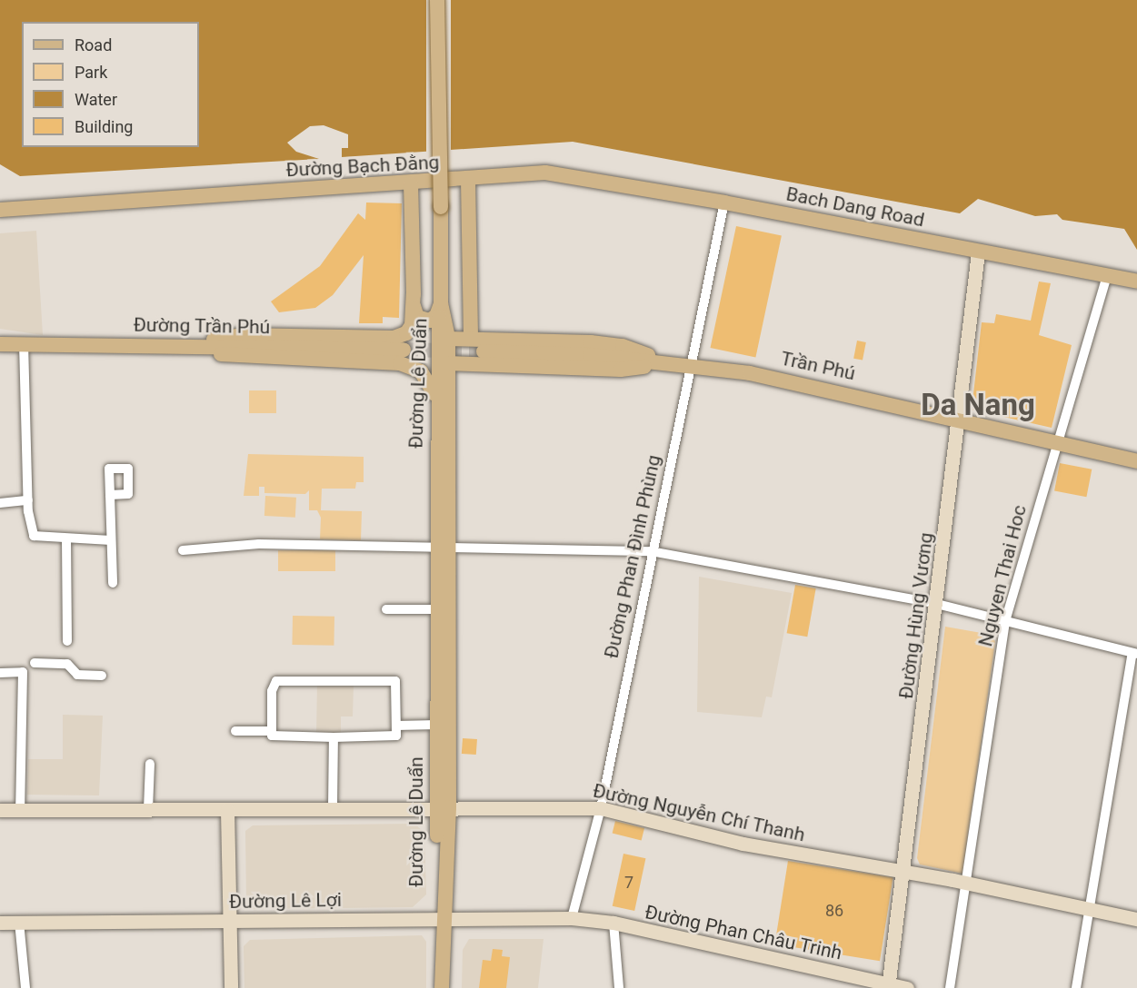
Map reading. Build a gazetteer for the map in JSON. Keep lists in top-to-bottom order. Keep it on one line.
{"streets":{"main road":["Đường Bạch Đằng","Bach Dang Road","Đường Trần Phú","Trần Phú","Đường Lê Duẩn"],"street":["Đường Phan Đình Phùng","Nguyen Thai Hoc","Đường Hùng Vương","Đường Nguyễn Chí Thanh","Đường Lê Lợi","Đường Phan Châu Trinh"]},"crossings":[["Đường Bạch Đằng","Bach Dang Road"],["Đường Bạch Đằng","Đường Phan Đình Phùng"],["Bach Dang Road","Đường Phan Đình Phùng"],["Bach Dang Road","Đường Hùng Vương"],["Trần Phú","Đường Lê Duẩn"],["Trần Phú","Đường Phan Đình Phùng"],["Trần Phú","Nguyen Thai Hoc"],["Trần Phú","Đường Hùng Vương"],["Đường Lê Duẩn","Đường Nguyễn Chí Thanh"],["Đường Lê Duẩn","Đường Lê Lợi"],["Đường Phan Đình Phùng","Đường Nguyễn Chí Thanh"],["Đường Phan Đình Phùng","Đường Lê Lợi"],["Đường Phan Đình Phùng","Đường Phan Châu Trinh"],["Nguyen Thai Hoc","Đường Nguyễn Chí Thanh"],["Đường Hùng Vương","Đường Nguyễn Chí Thanh"],["Đường Hùng Vương","Đường Phan Châu Trinh"],["Đường Lê Lợi","Đường Phan Châu Trinh"]],"districts":["Da Nang"],"house_numbers":["7","86"],"legend":["Road","Park","Water","Building"]}
